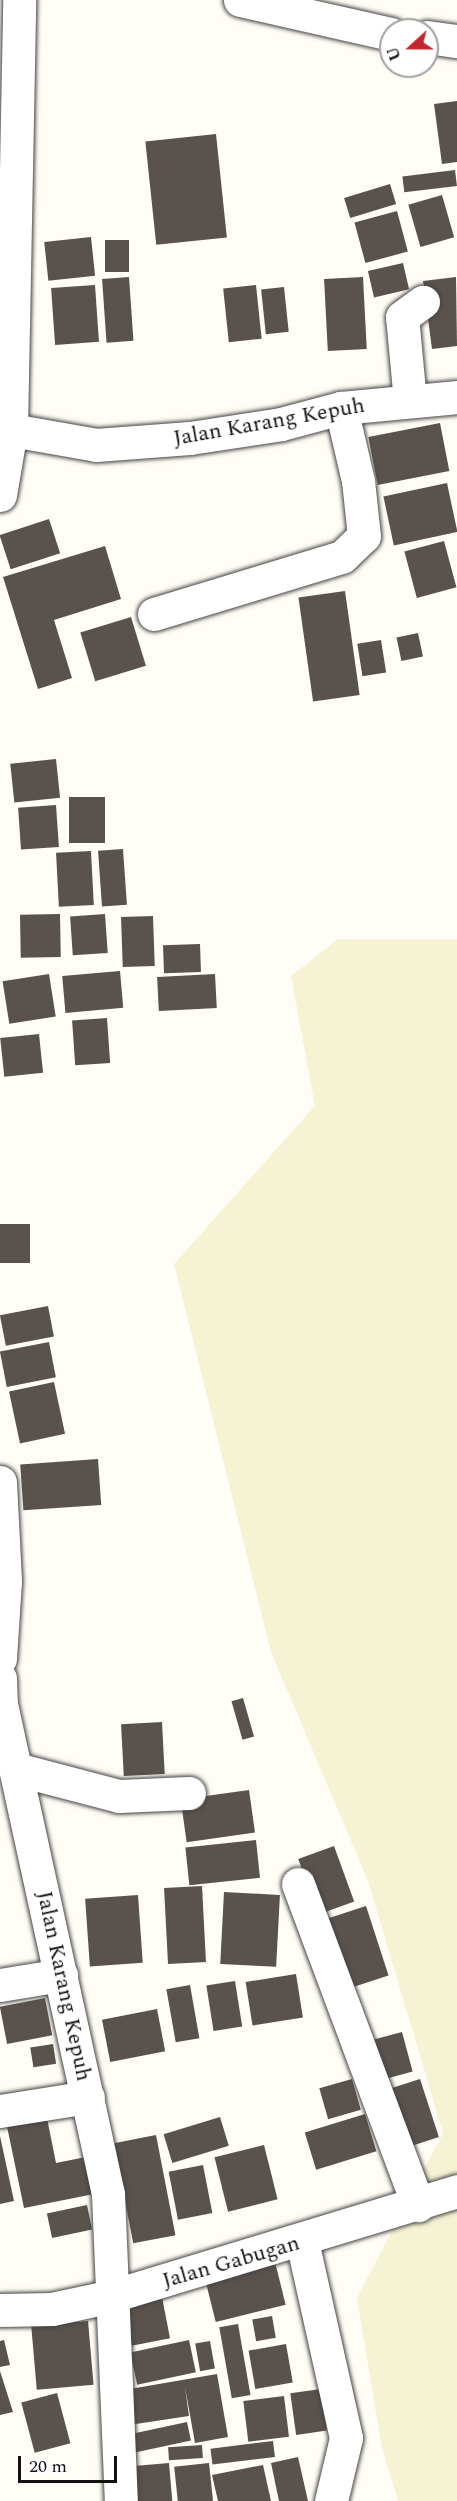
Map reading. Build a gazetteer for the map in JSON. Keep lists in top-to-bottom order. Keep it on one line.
{"streets":{"street":["Jalan Karang Kepuh","Jalan Gabugan"]},"crossings":[["Jalan Karang Kepuh","Jalan Gabugan"]],"scale_bar":"20 m","north":"left"}
